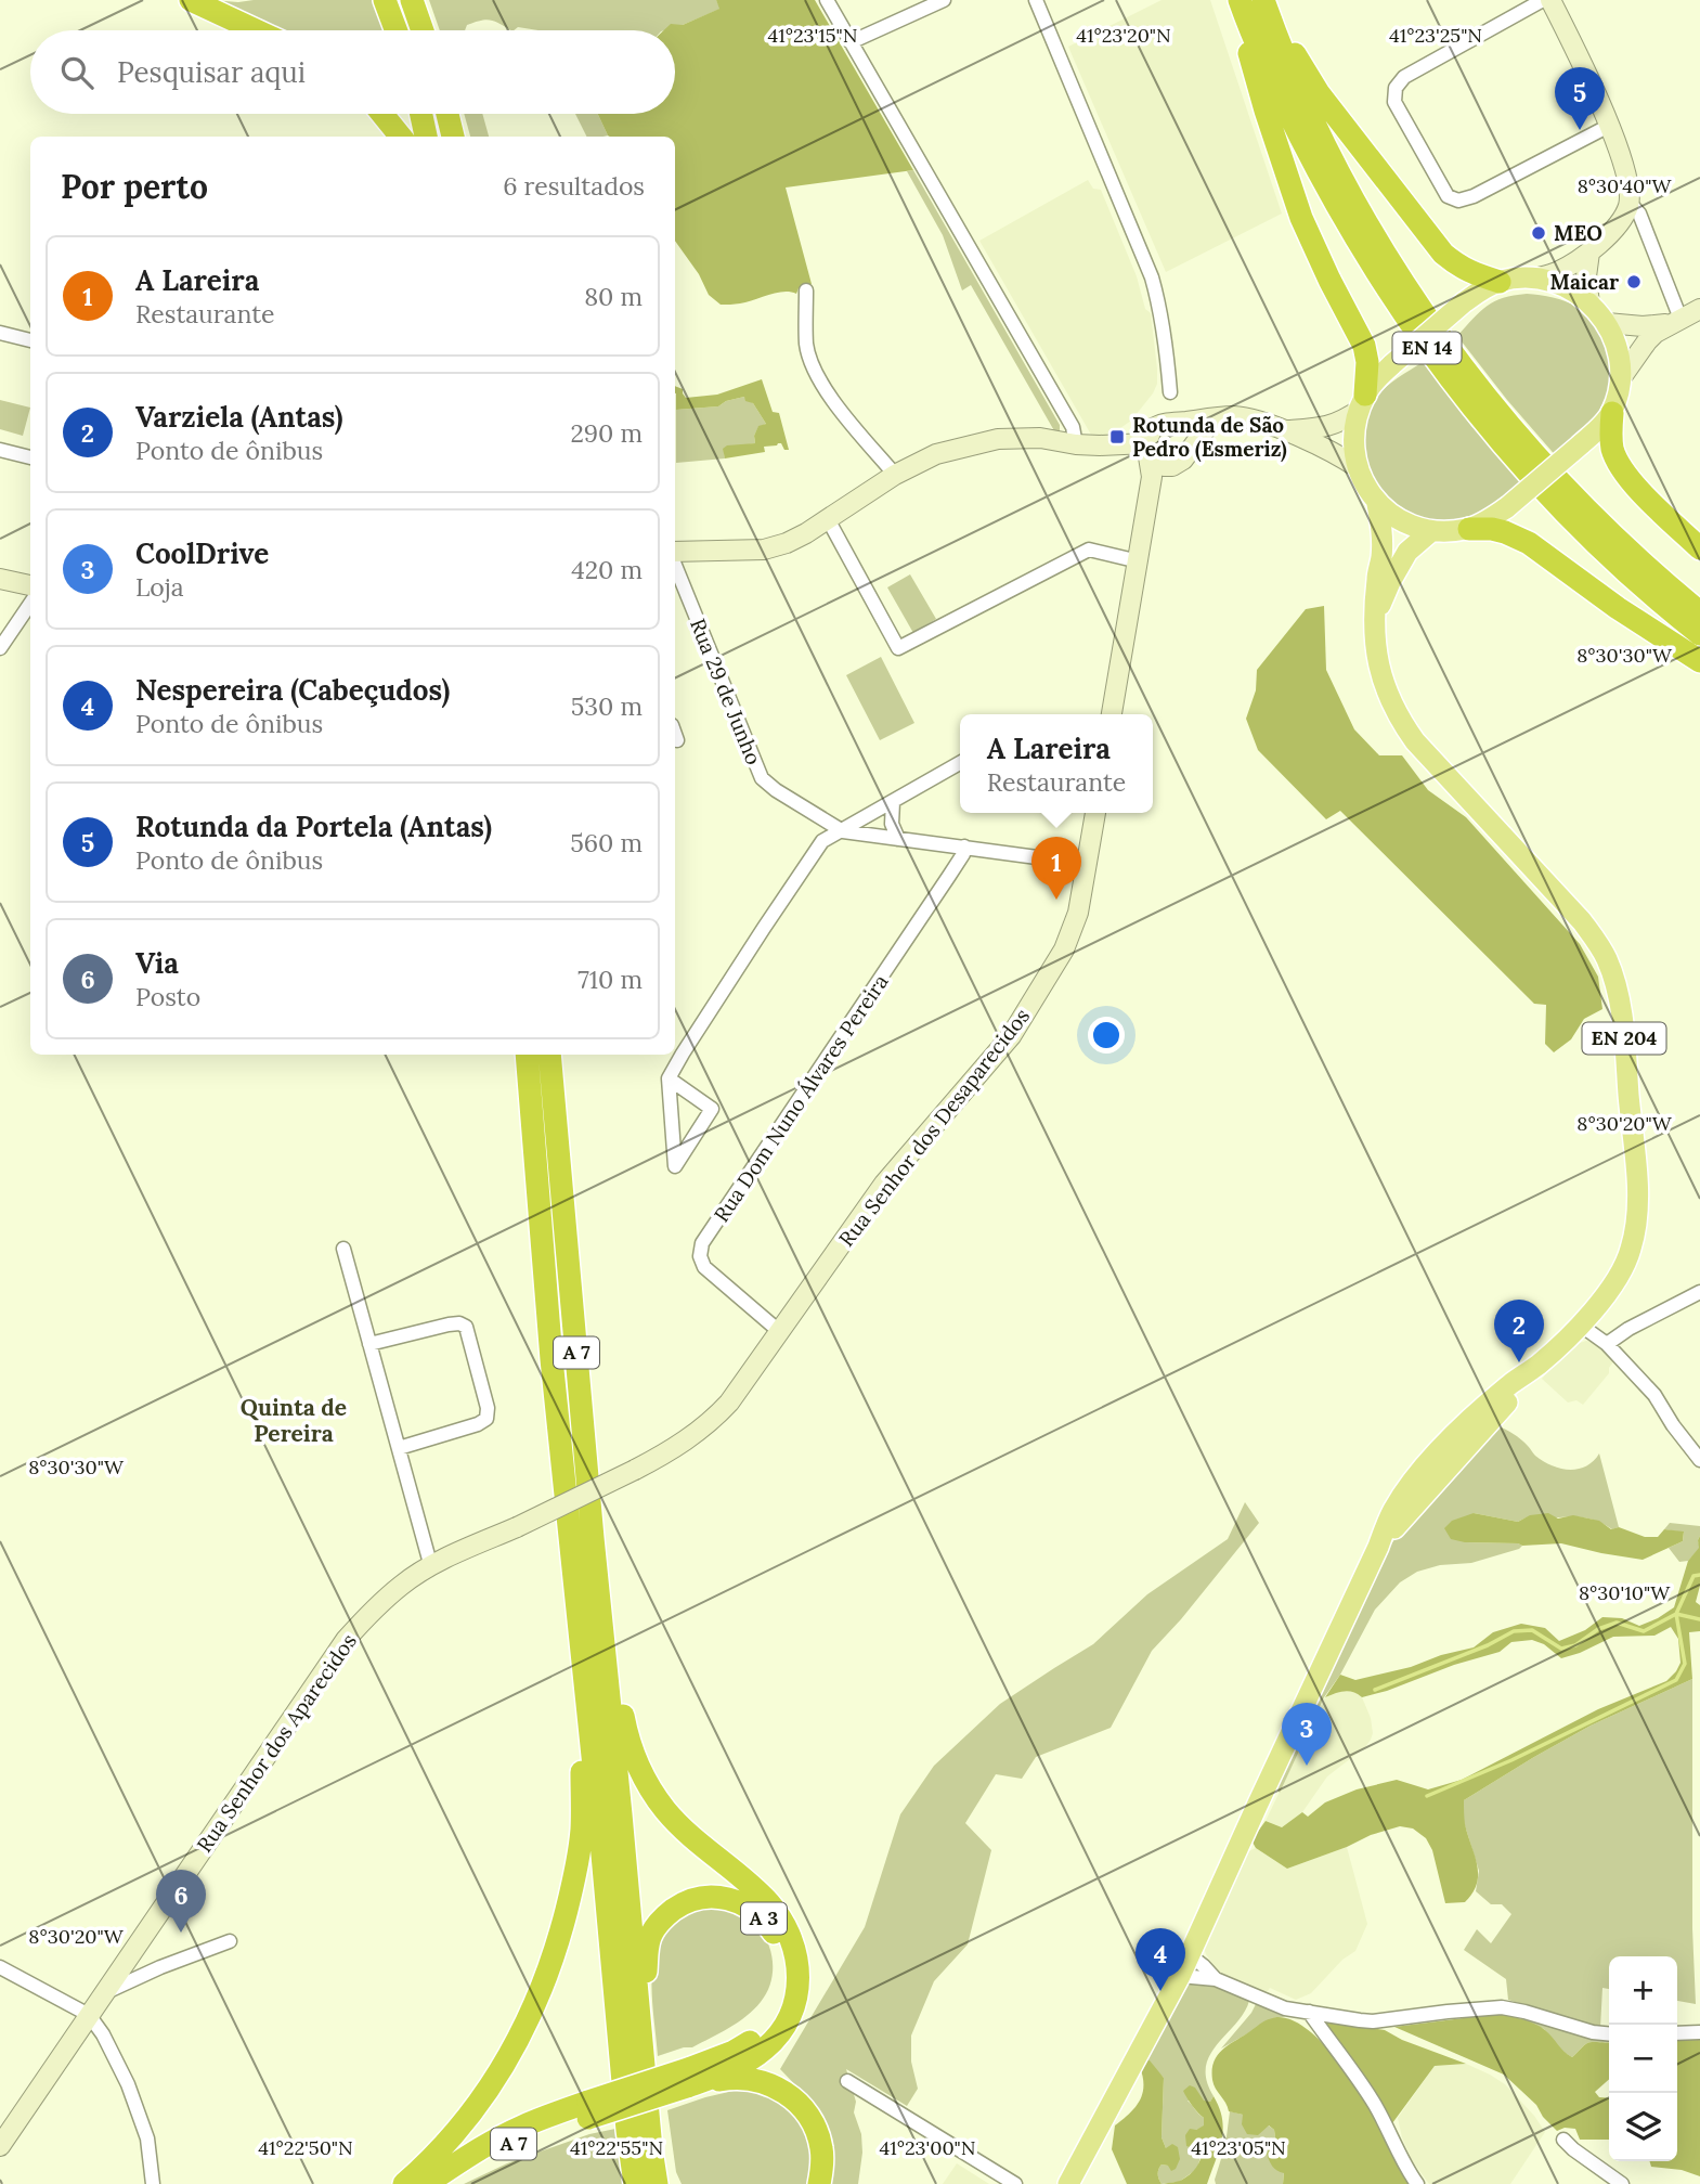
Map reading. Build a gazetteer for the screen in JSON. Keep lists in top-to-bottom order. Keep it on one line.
{"streets":{"highway":["EN 14","A 7","A 3"],"main road":["EN 204"],"street":["Rua 29 de Junho","Rua Dom Nuno Álvares Pereira","Rua Senhor dos Desaparecidos","Rua Senhor dos Aparecidos"]},"crossings":[["Rua Dom Nuno Álvares Pereira","Rua Senhor dos Desaparecidos"],["Rua Senhor dos Desaparecidos","Rua Senhor dos Aparecidos"],["A 7","A 3"]],"districts":["Quinta de Pereira"],"places":{"other":["MEO","Maicar"],"transit":["Rotunda de São Pedro (Esmeriz)"]},"page":{"search":"Pesquisar aqui","pins":["5","1","2","3","6","4"],"heading":["Por perto","6 resultados"],"list":[{"mark":"1","name":"A Lareira","note":"Restaurante","value":"80 m"},{"mark":"2","name":"Varziela (Antas)","note":"Ponto de ônibus","value":"290 m"},{"mark":"3","name":"CoolDrive","note":"Loja","value":"420 m"},{"mark":"4","name":"Nespereira (Cabeçudos)","note":"Ponto de ônibus","value":"530 m"},{"mark":"5","name":"Rotunda da Portela (Antas)","note":"Ponto de ônibus","value":"560 m"},{"mark":"6","name":"Via","note":"Posto","value":"710 m"}],"popup":["A Lareira","Restaurante"],"map_buttons":["+","−"]},"coordinates":["41°23'15\"N","41°23'20\"N","41°23'25\"N","8°30'40\"W","8°30'30\"W","8°30'20\"W","8°30'10\"W","41°22'50\"N","41°22'55\"N","41°23'00\"N","41°23'05\"N"]}
